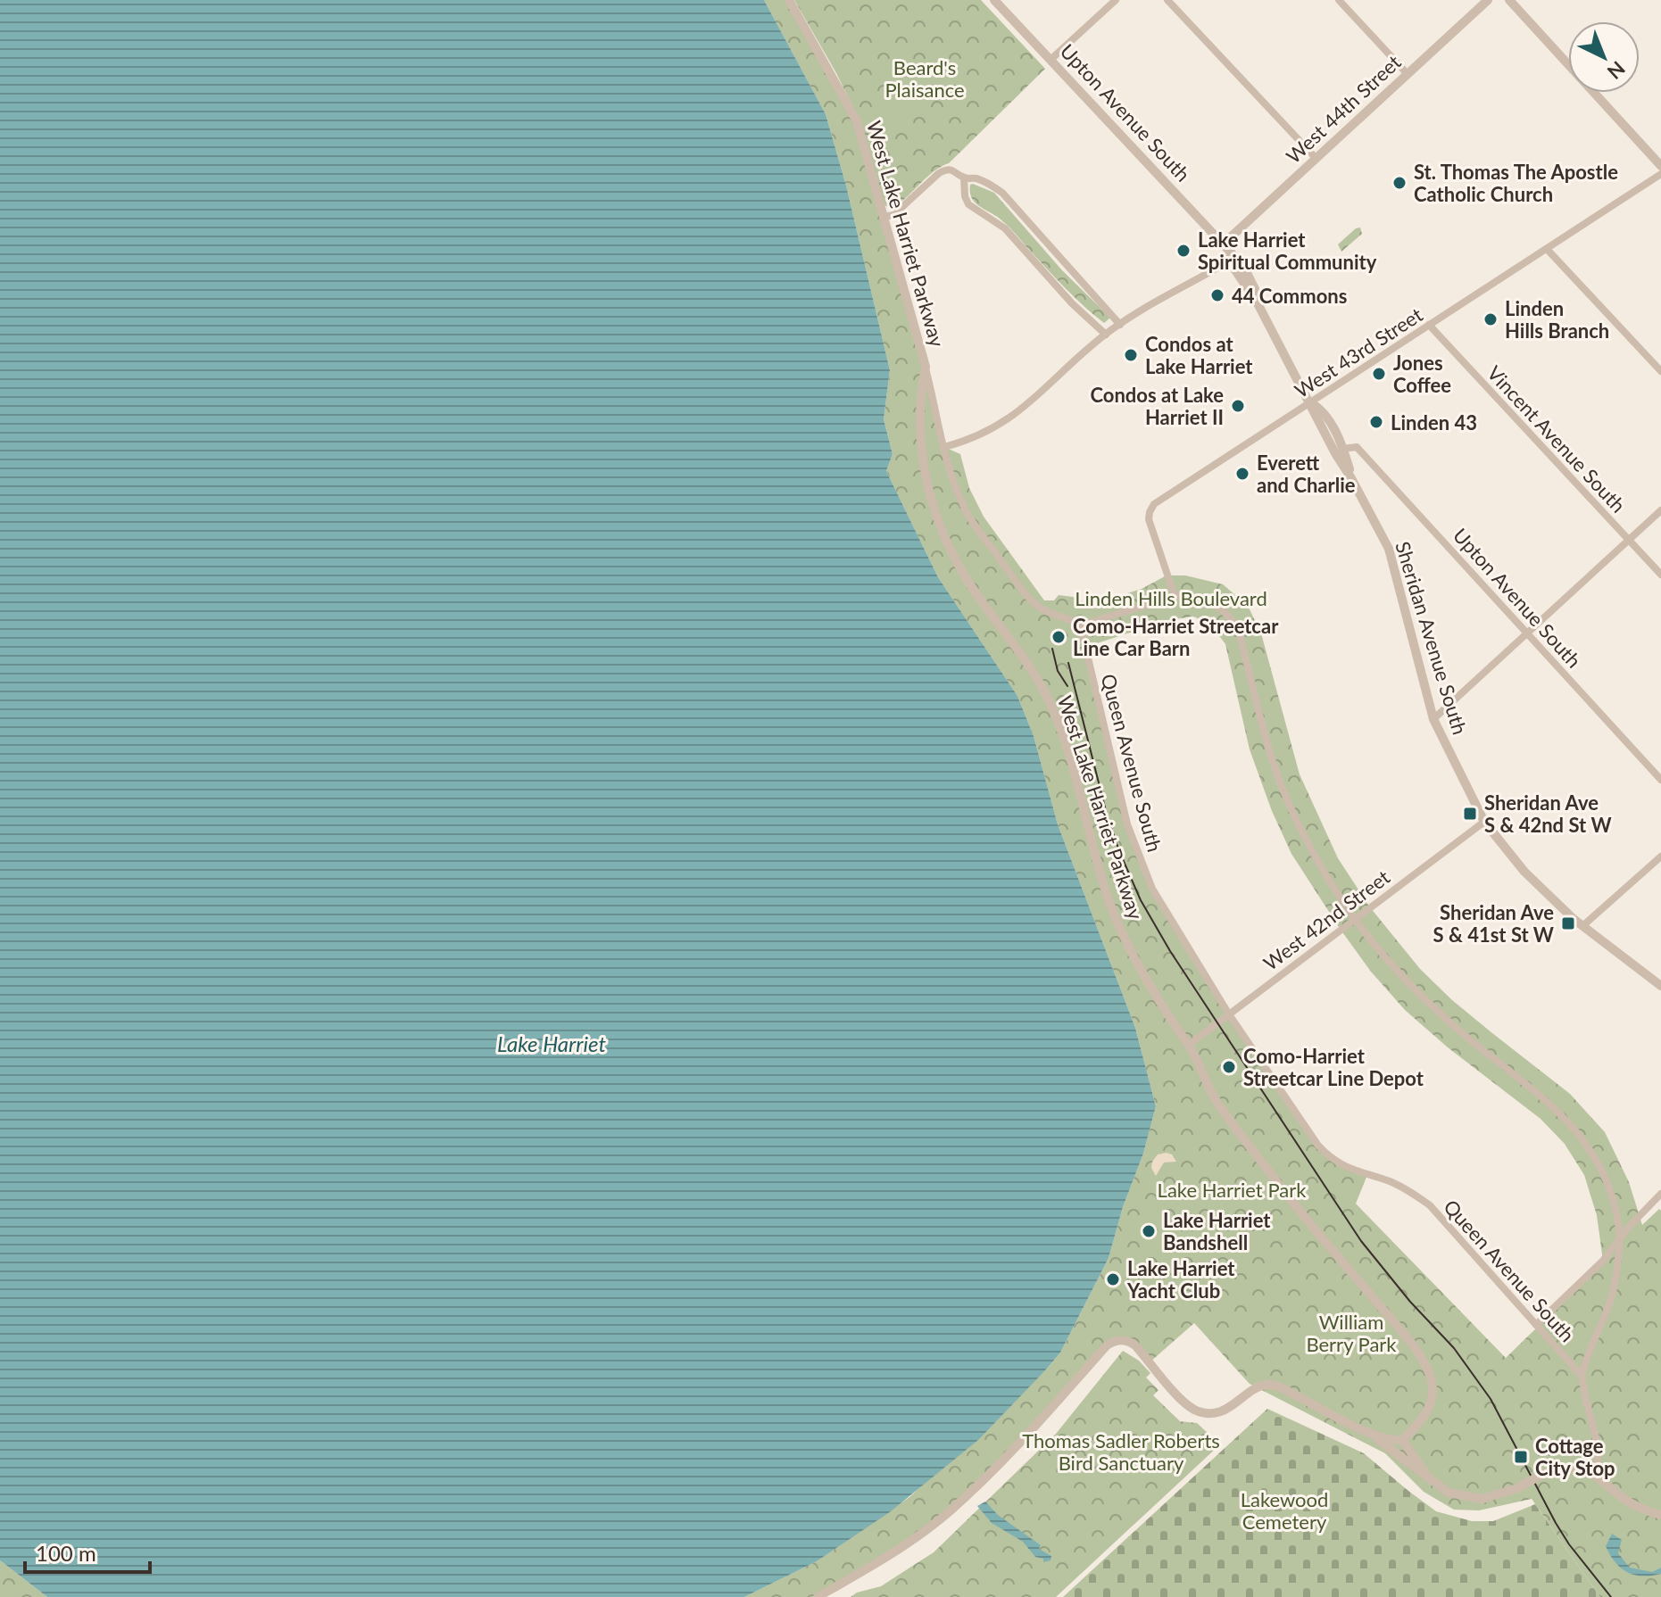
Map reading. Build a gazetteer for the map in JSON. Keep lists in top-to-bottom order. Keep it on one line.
{"streets":{"street":["West 44th Street","Upton Avenue South","West Lake Harriet Parkway","West 43rd Street","Vincent Avenue South","Sheridan Avenue South","Queen Avenue South","West 42nd Street"]},"crossings":[["West 44th Street","Upton Avenue South"],["West 44th Street","West Lake Harriet Parkway"],["Upton Avenue South","West 43rd Street"],["Upton Avenue South","Sheridan Avenue South"],["West Lake Harriet Parkway","Queen Avenue South"],["West Lake Harriet Parkway","West 42nd Street"],["West 43rd Street","Vincent Avenue South"],["West 43rd Street","Sheridan Avenue South"],["Sheridan Avenue South","West 42nd Street"],["Queen Avenue South","West 42nd Street"]],"water":["Lake Harriet"],"parks":["Beard's Plaisance","Linden Hills Boulevard","Lake Harriet Park","William Berry Park","Thomas Sadler Roberts Bird Sanctuary","Lakewood Cemetery"],"places":{"other":["St. Thomas The Apostle Catholic Church","Lake Harriet Spiritual Community","44 Commons","Linden Hills Branch","Condos at Lake Harriet","Jones Coffee","Condos at Lake Harriet II","Linden 43","Everett and Charlie","Como-Harriet Streetcar Line Car Barn","Como-Harriet Streetcar Line Depot","Lake Harriet Bandshell","Lake Harriet Yacht Club"],"transit":["Sheridan Ave S & 42nd St W","Sheridan Ave S & 41st St W","Cottage City Stop"]},"scale_bar":"100 m","north":"bottom right"}
